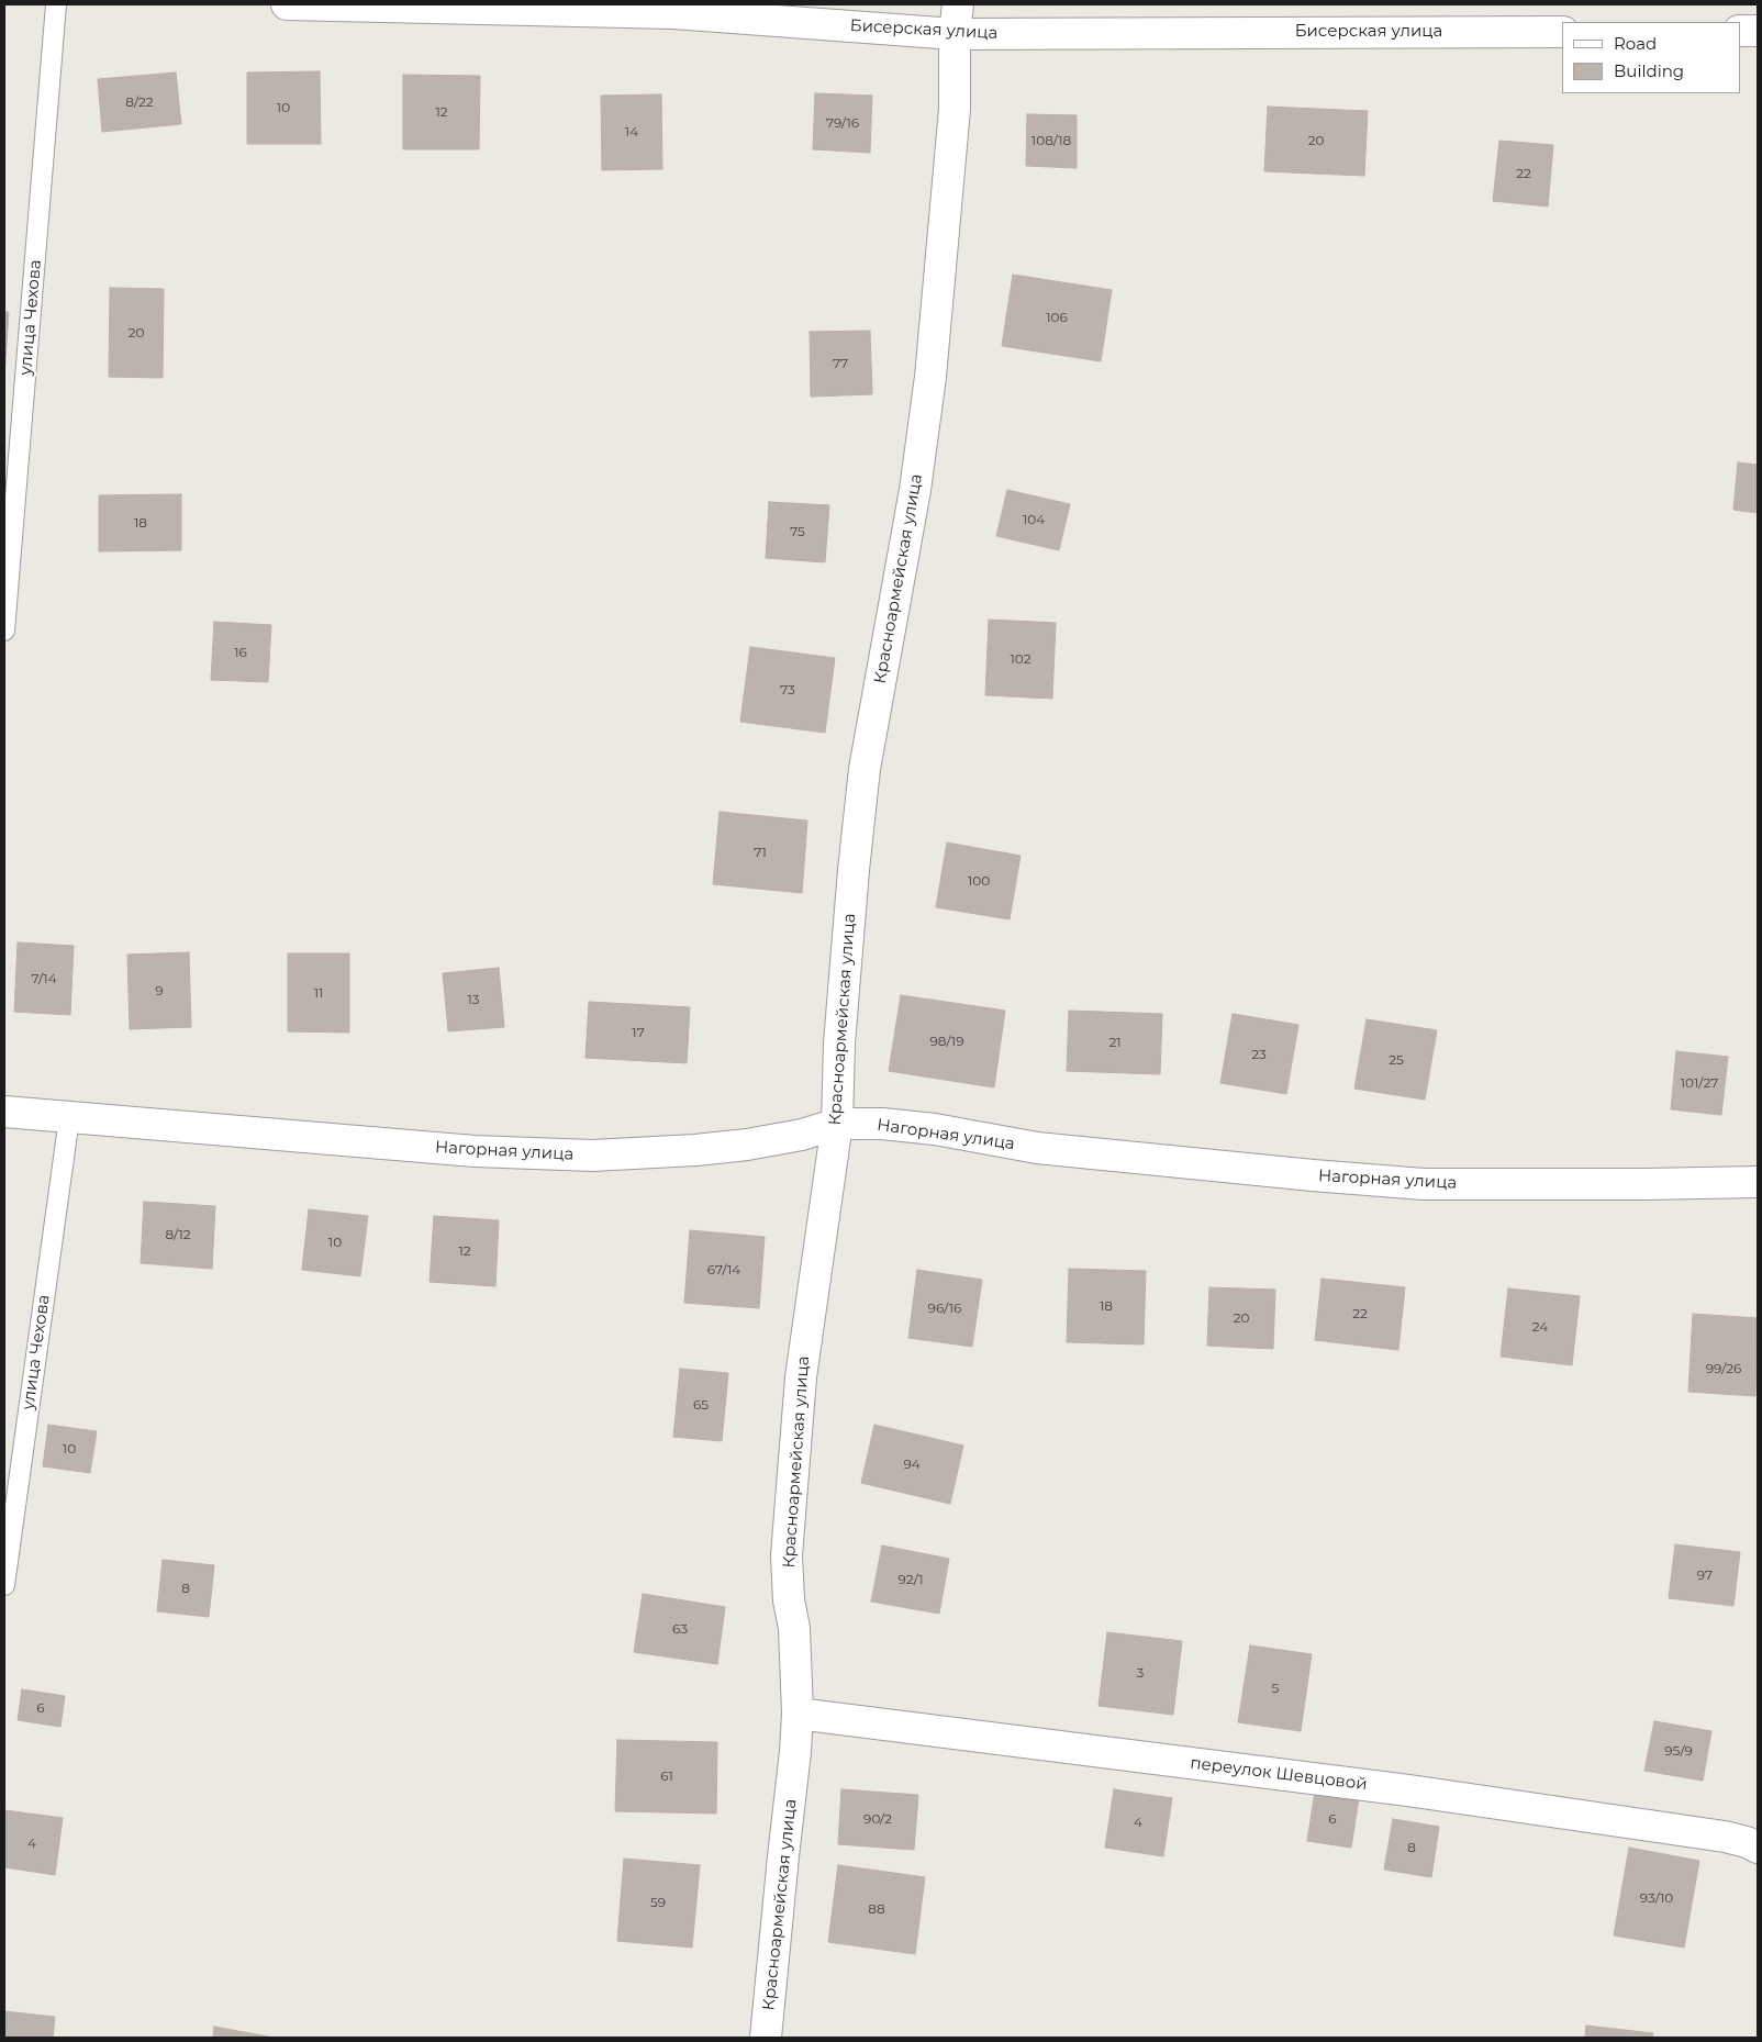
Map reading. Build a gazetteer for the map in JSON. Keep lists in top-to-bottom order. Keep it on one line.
{"streets":{"street":["Бисерская улица","Красноармейская улица","Нагорная улица","переулок Шевцовой"],"lane":["улица Чехова"]},"crossings":[["Бисерская улица","Красноармейская улица"],["улица Чехова","Нагорная улица"],["Красноармейская улица","Нагорная улица"],["Красноармейская улица","переулок Шевцовой"]],"house_numbers":["8/22","10","12","79/16","14","108/18","20","22","106","20","77","104","18","75","16","102","73","71","100","7/14","9","11","13","17","98/19","21","23","25","101/27","8/12","10","12","67/14","18","96/16","22","20","24","99/26","65","10","94","97","92/1","8","63","3","5","6","95/9","61","90/2","6","4","4","8","93/10","59","88"],"legend":["Road","Building"]}
